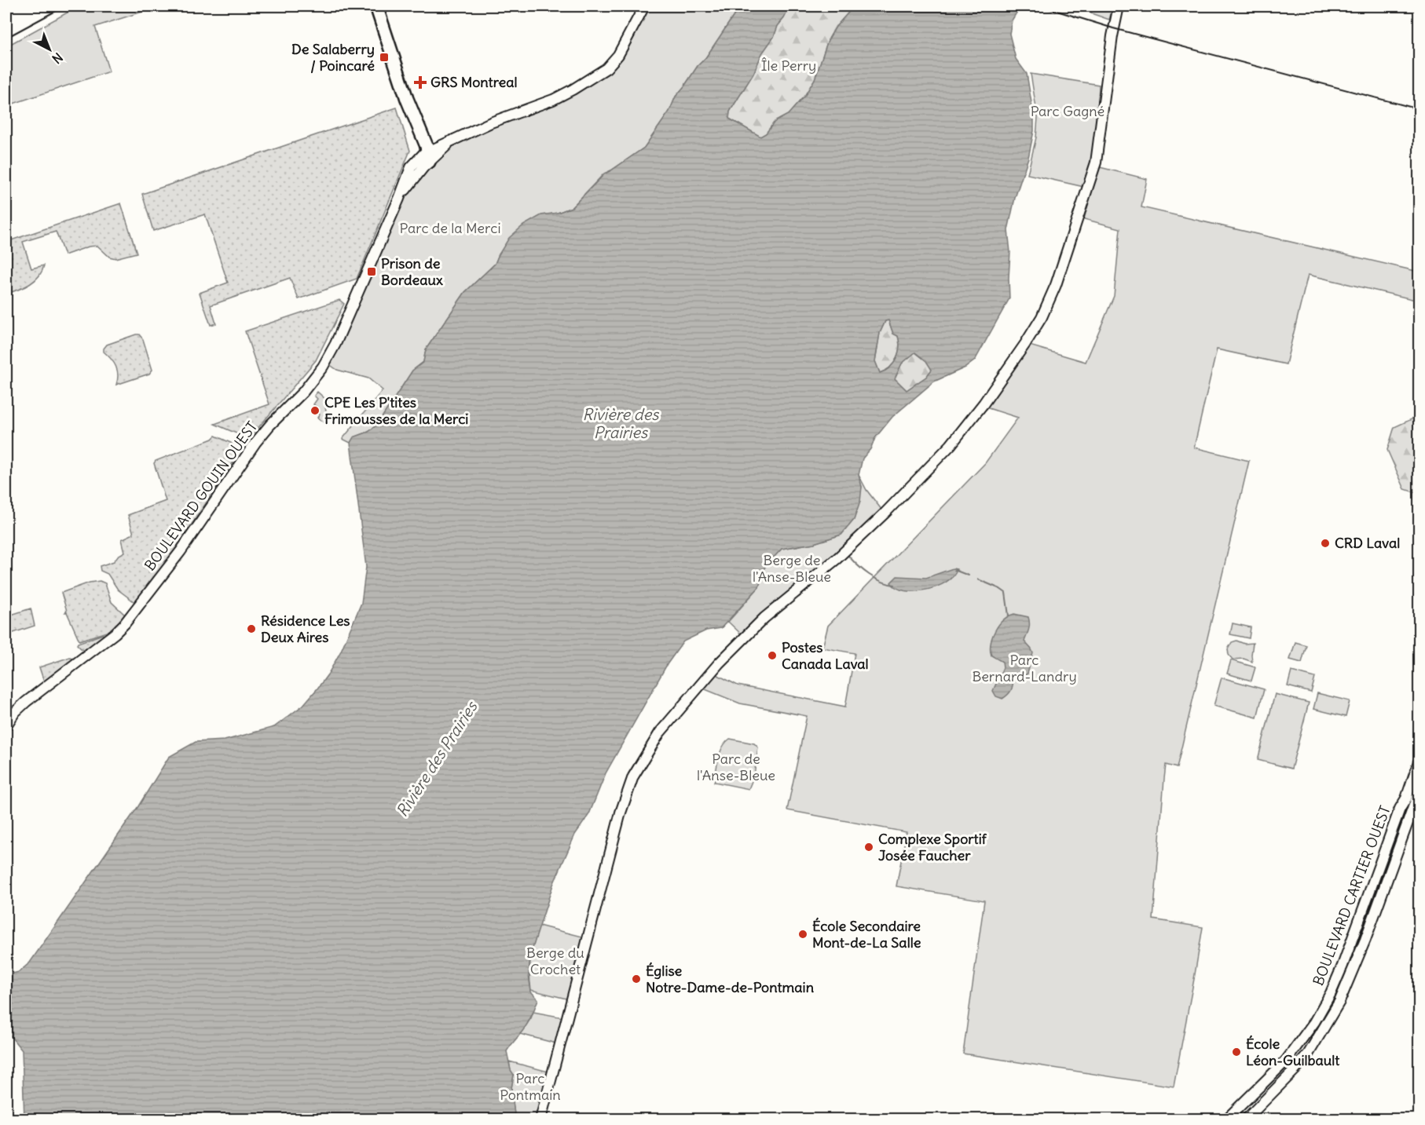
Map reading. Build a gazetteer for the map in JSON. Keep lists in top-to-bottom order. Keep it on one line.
{"streets":{"street":["BOULEVARD GOUIN OUEST","BOULEVARD CARTIER OUEST"]},"water":["Rivière des Prairies"],"parks":["Île Perry","Parc Gagné","Parc de la Merci","Berge de l'Anse-Bleue","Parc Bernard-Landry","Parc de l'Anse-Bleue","Berge du Crochet","Parc Pontmain"],"places":{"transit":["De Salaberry / Poincaré","Prison de Bordeaux"],"health":["GRS Montreal"],"other":["CPE Les P'tites Frimousses de la Merci","CRD Laval","Résidence Les Deux Aires","Postes Canada Laval","Complexe Sportif Josée Faucher","École Secondaire Mont-de-La Salle","Église Notre-Dame-de-Pontmain","École Léon-Guilbault"]},"north":"bottom right"}
